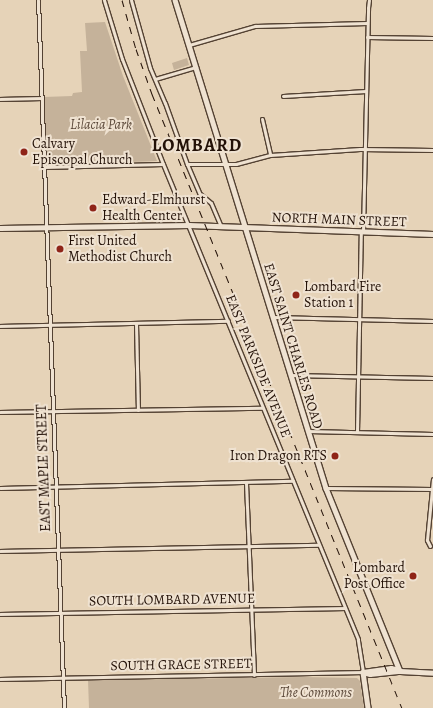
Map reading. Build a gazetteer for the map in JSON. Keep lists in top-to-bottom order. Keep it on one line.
{"streets":{"main road":["NORTH MAIN STREET","EAST SAINT CHARLES ROAD"],"street":["EAST PARKSIDE AVENUE","EAST MAPLE STREET","SOUTH LOMBARD AVENUE","SOUTH GRACE STREET"]},"crossings":[["NORTH MAIN STREET","EAST SAINT CHARLES ROAD"],["NORTH MAIN STREET","EAST PARKSIDE AVENUE"],["NORTH MAIN STREET","EAST MAPLE STREET"],["EAST PARKSIDE AVENUE","SOUTH LOMBARD AVENUE"],["EAST PARKSIDE AVENUE","SOUTH GRACE STREET"],["EAST MAPLE STREET","SOUTH LOMBARD AVENUE"],["EAST MAPLE STREET","SOUTH GRACE STREET"]],"districts":["LOMBARD"],"parks":["Lilacia Park","The Commons"],"places":["Calvary Episcopal Church","Edward-Elmhurst Health Center","First United Methodist Church","Lombard Fire Station 1","Iron Dragon RTS","Lombard Post Office"]}
